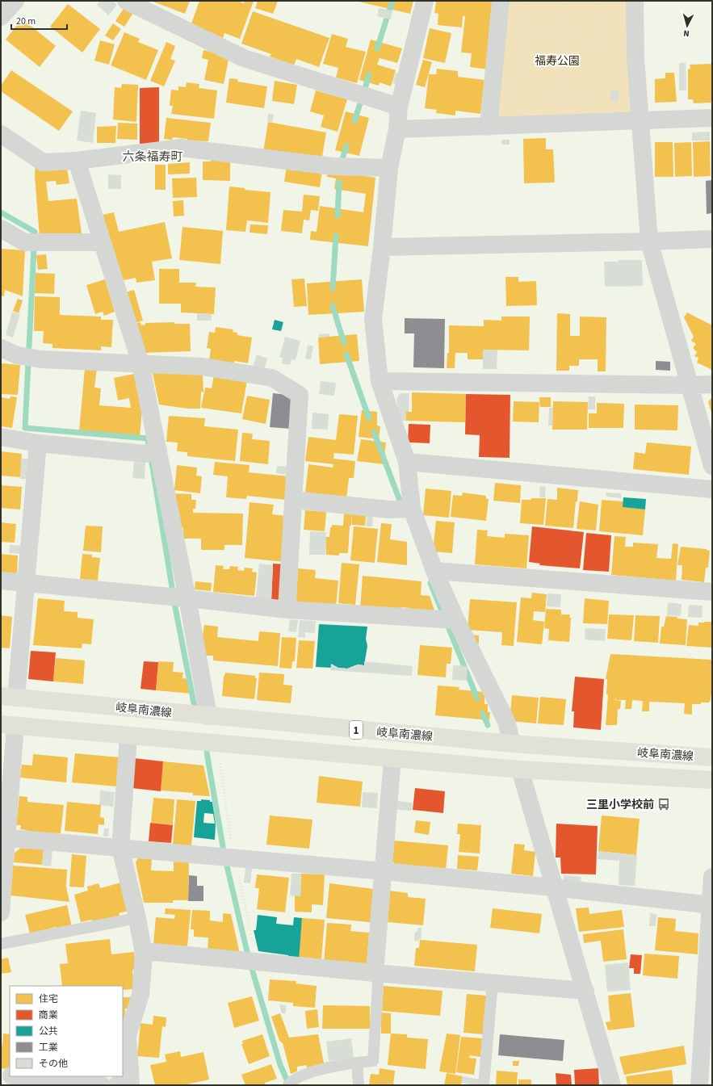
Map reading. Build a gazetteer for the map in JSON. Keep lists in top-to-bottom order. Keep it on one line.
{"streets":{"main road":["岐阜南濃線","1"]},"districts":["六条福寿町"],"parks":["福寿公園"],"places":{"bus stop":["三里小学校前"]},"legend":["住宅","商業","公共","工業","その他"],"scale_bar":"20 m","north":"bottom"}
